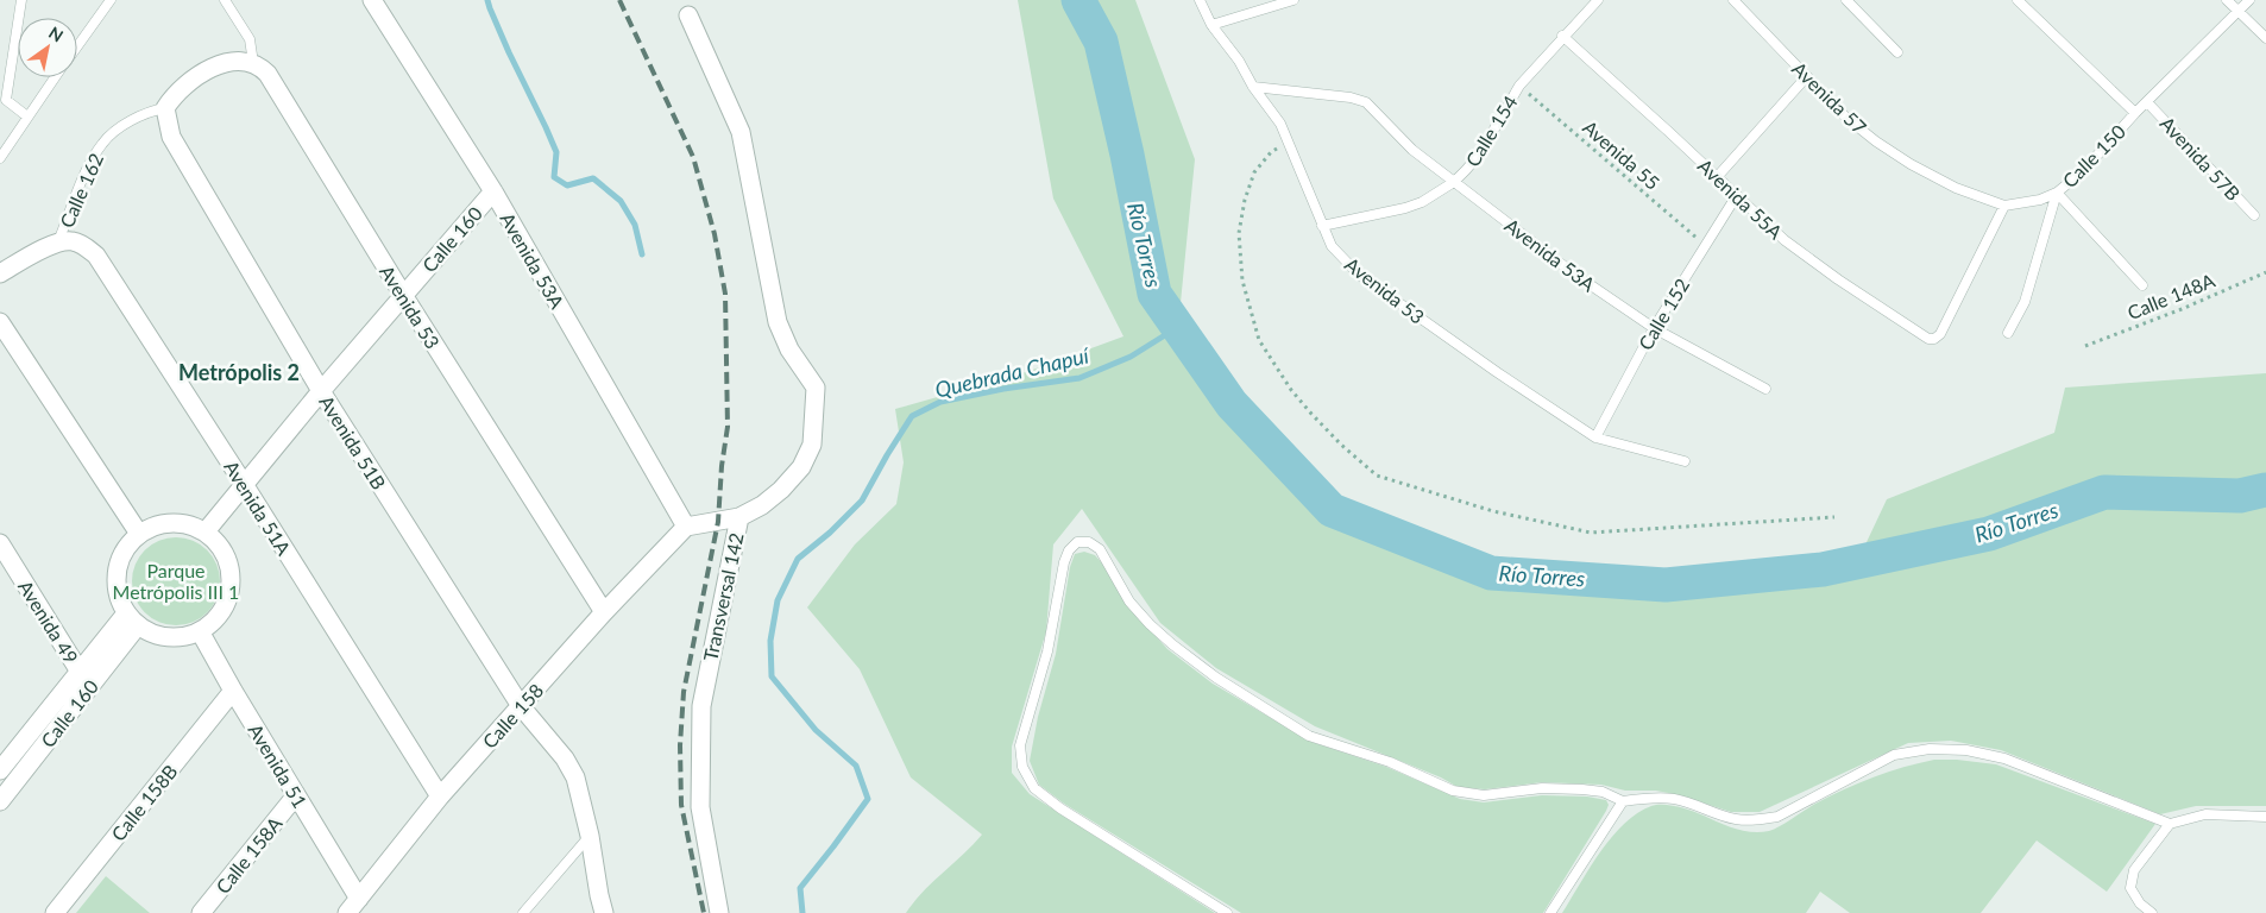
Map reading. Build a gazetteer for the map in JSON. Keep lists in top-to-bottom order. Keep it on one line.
{"streets":{"street":["Calle 162","Calle 160","Avenida 53A","Avenida 53","Avenida 51B","Avenida 51A","Transversal 142","Avenida 49","Calle 158","Avenida 51","Calle 158B","Calle 158A"],"lane":["Avenida 57","Calle 154","Calle 150","Avenida 57B","Avenida 55A","Calle 152"],"path":["Avenida 55","Calle 148A"]},"crossings":[["Avenida 57","Calle 150"],["Avenida 57","Avenida 55A"],["Calle 154","Avenida 55"],["Calle 154","Avenida 55A"],["Calle 154","Avenida 53A"],["Calle 154","Avenida 53"],["Avenida 55","Calle 152"],["Calle 150","Avenida 57B"],["Calle 150","Avenida 55A"],["Calle 162","Avenida 51B"],["Calle 162","Avenida 51A"],["Avenida 55A","Calle 152"],["Calle 160","Avenida 53A"],["Calle 160","Avenida 53"],["Calle 160","Avenida 51B"],["Calle 160","Avenida 51A"],["Calle 160","Avenida 49"],["Calle 160","Avenida 51"],["Avenida 53A","Avenida 53"],["Avenida 53A","Calle 152"],["Avenida 53A","Calle 158"],["Avenida 53","Calle 152"],["Avenida 53","Calle 158"],["Avenida 51B","Calle 158"],["Avenida 51A","Calle 158"],["Calle 158","Avenida 51"],["Avenida 51","Calle 158B"],["Avenida 51","Calle 158A"]],"districts":["Metrópolis 2"],"water":["Río Torres","Quebrada Chapuí"],"parks":["Parque Metrópolis III 1"],"north":"top right"}
